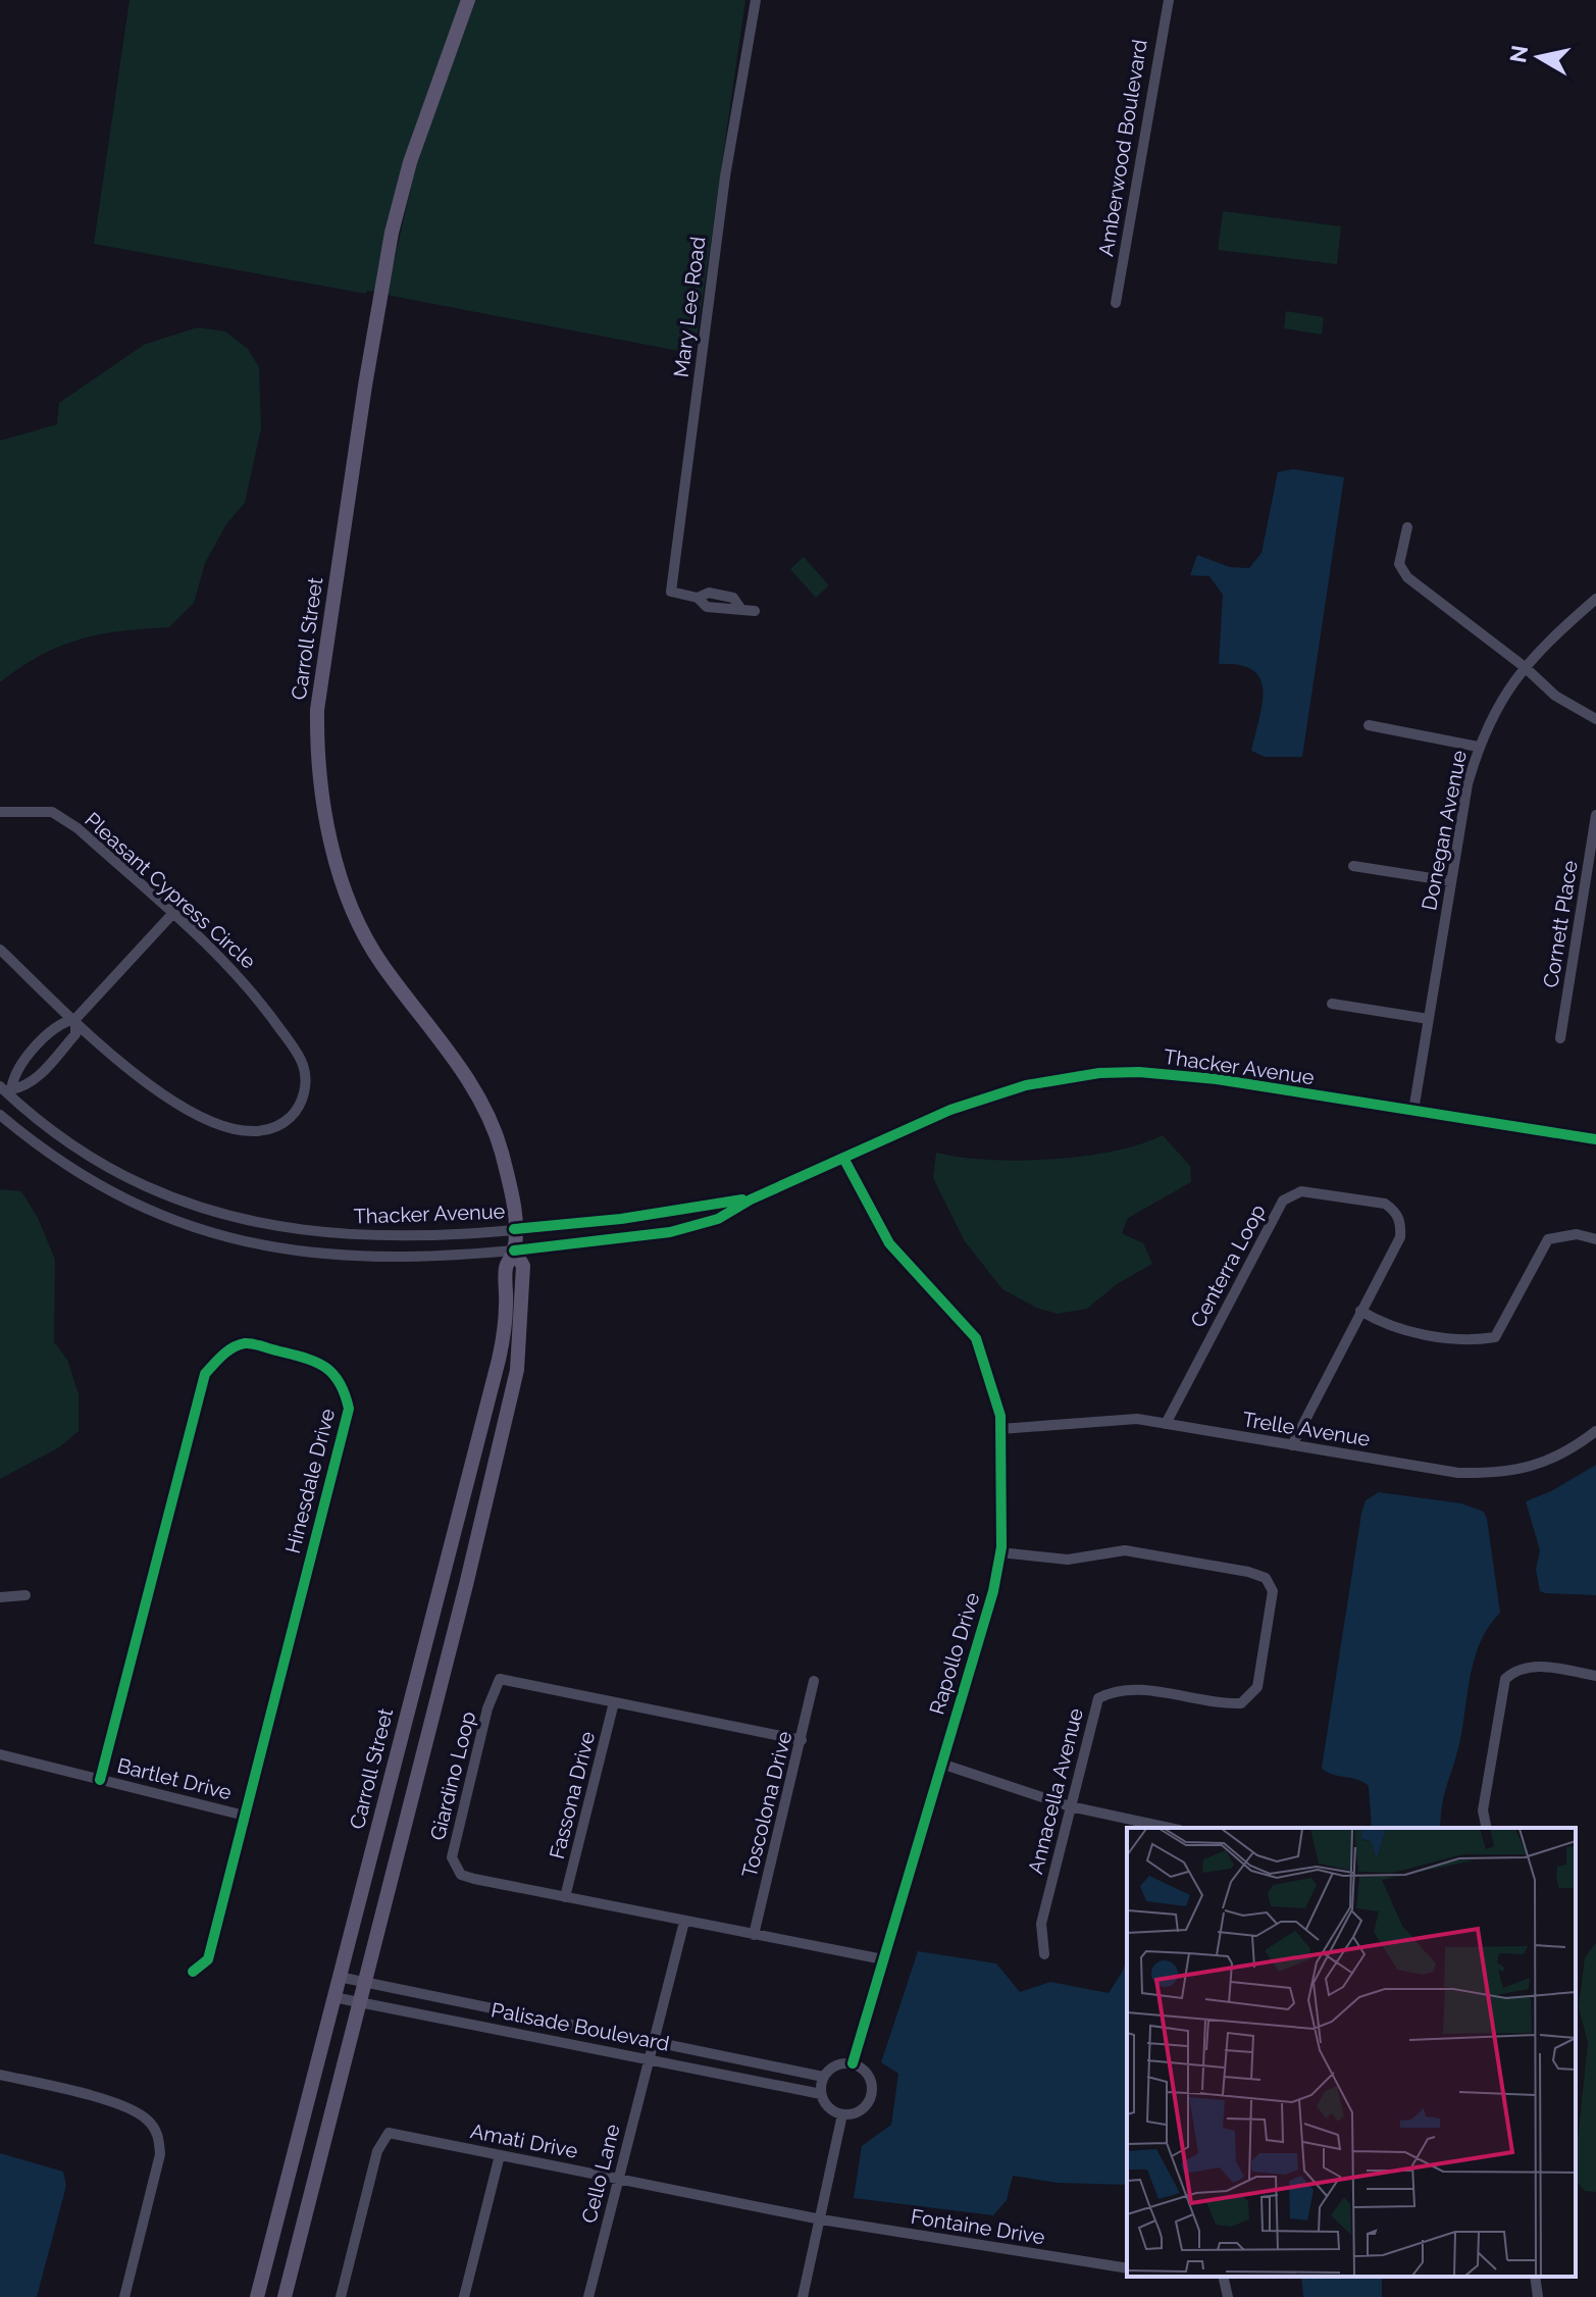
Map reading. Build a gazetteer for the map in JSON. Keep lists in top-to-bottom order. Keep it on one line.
{"streets":{"main road":["Carroll Street"],"street":["Amberwood Boulevard","Mary Lee Road","Donegan Avenue","Pleasant Cypress Circle","Cornett Place","Thacker Avenue","Centerra Loop","Trelle Avenue","Hinesdale Drive","Rapollo Drive","Giardino Loop","Bartlet Drive","Annacella Avenue","Fassona Drive","Toscolona Drive","Palisade Boulevard","Amati Drive","Cello Lane","Fontaine Drive"]},"crossings":[["Carroll Street","Thacker Avenue"],["Carroll Street","Palisade Boulevard"],["Donegan Avenue","Thacker Avenue"],["Thacker Avenue","Rapollo Drive"],["Centerra Loop","Trelle Avenue"],["Trelle Avenue","Rapollo Drive"],["Hinesdale Drive","Bartlet Drive"],["Rapollo Drive","Giardino Loop"],["Rapollo Drive","Annacella Avenue"],["Rapollo Drive","Palisade Boulevard"],["Giardino Loop","Fassona Drive"],["Giardino Loop","Toscolona Drive"],["Giardino Loop","Cello Lane"],["Palisade Boulevard","Cello Lane"],["Amati Drive","Cello Lane"],["Amati Drive","Fontaine Drive"]],"north":"left"}
